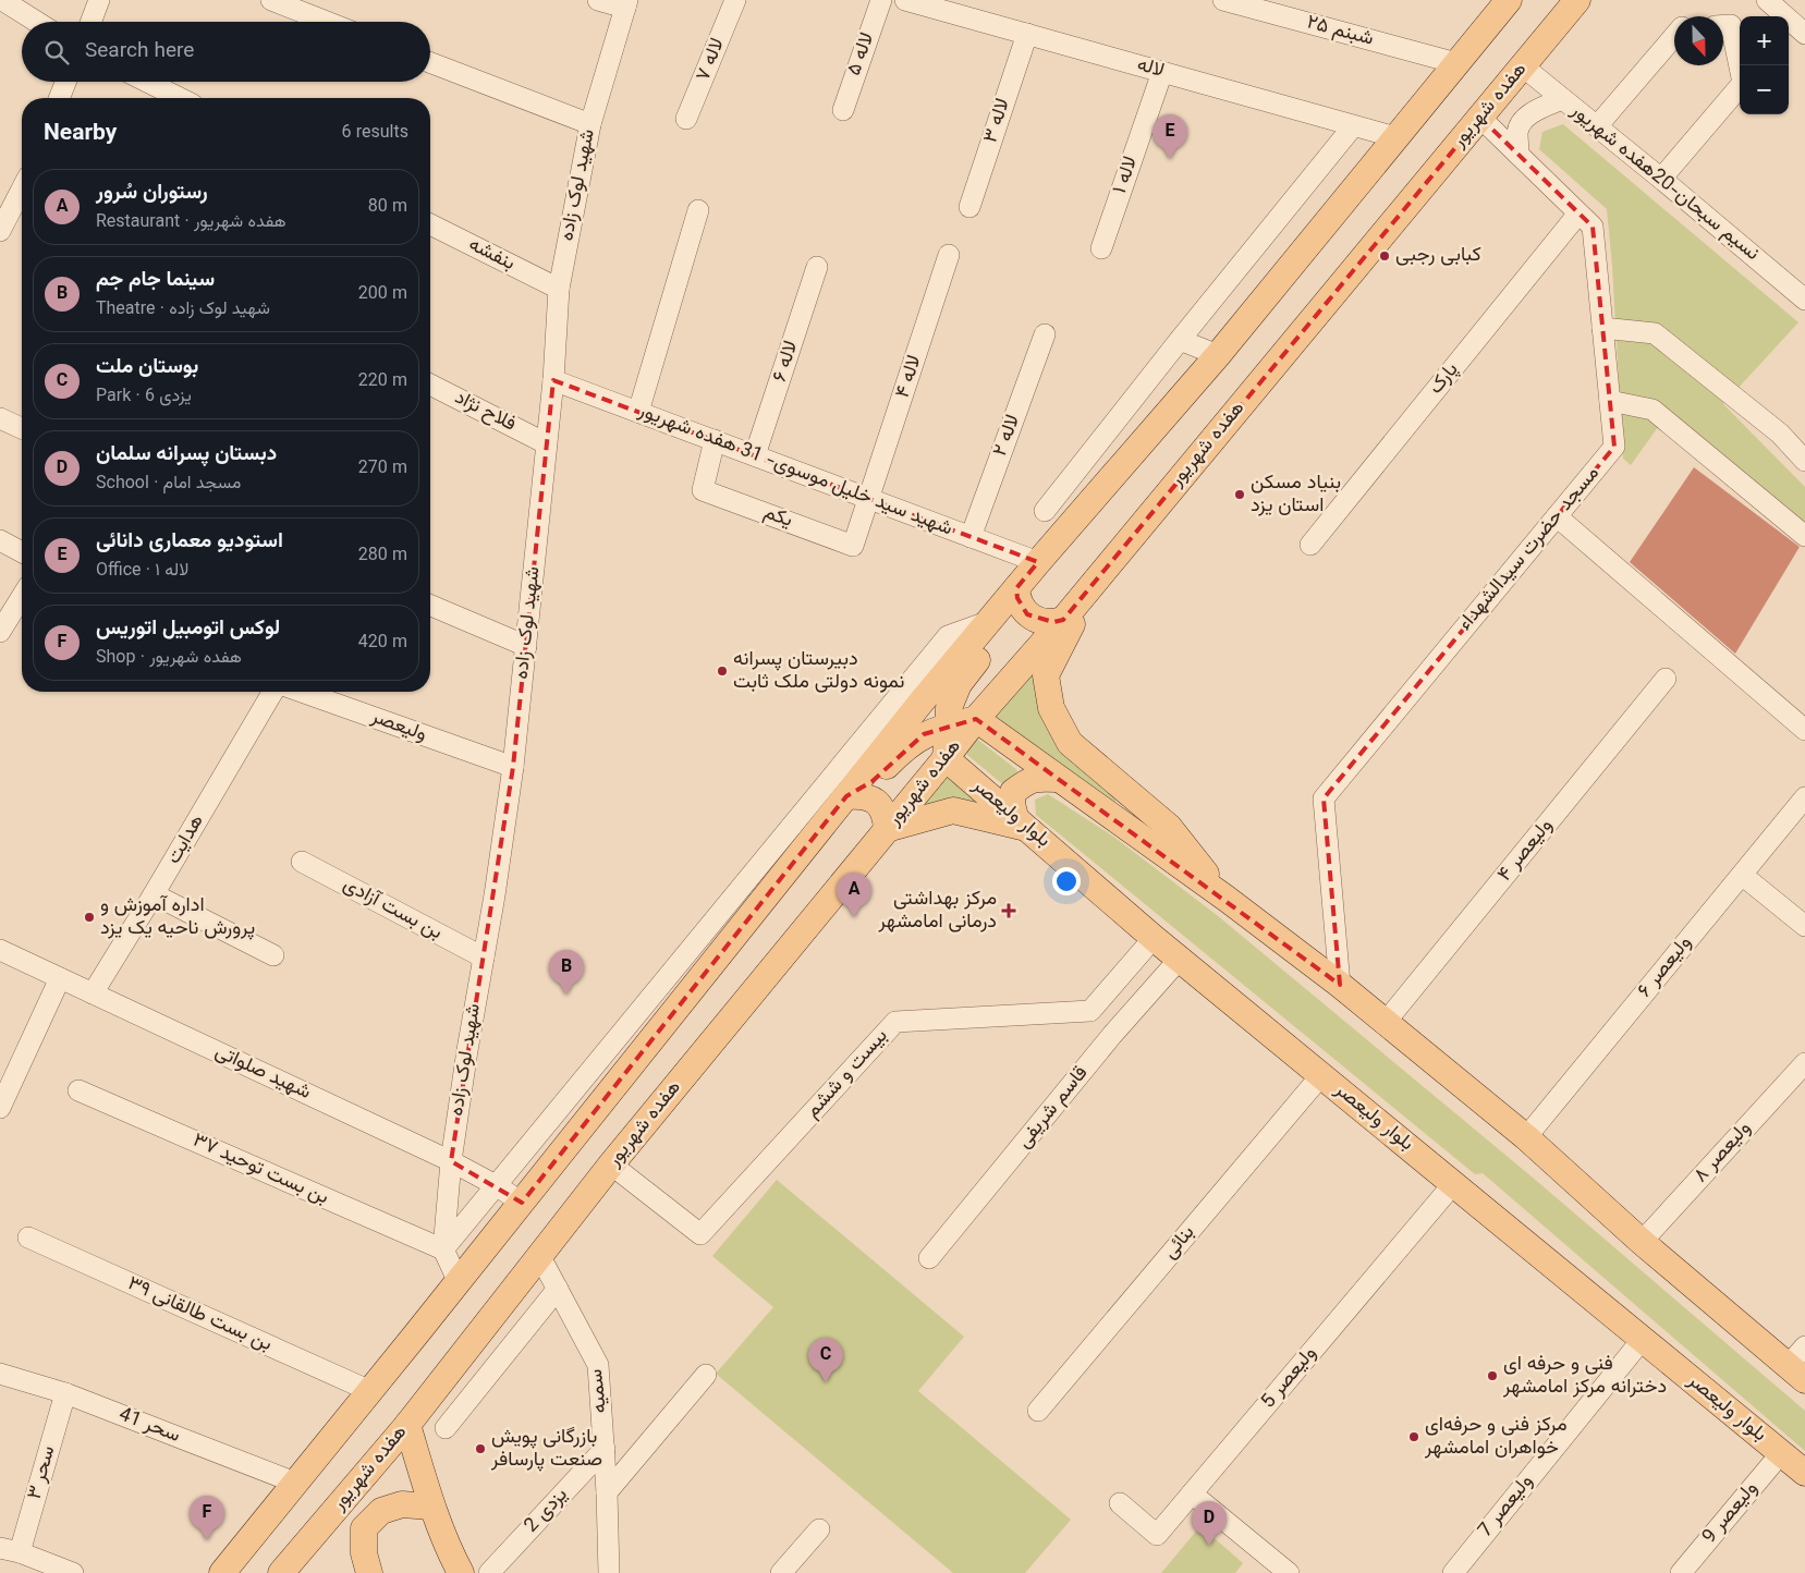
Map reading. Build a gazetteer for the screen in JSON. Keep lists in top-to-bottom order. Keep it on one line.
{"streets":{"main road":["هفده شهریور","بلوار ولیعصر"],"street":["شبنم ۲۵","لاله ۵","لاله ۷","لاله","لاله ۳","لاله ۱","نسیم سبحان-20هفده شهریور","شهید لوک زاده","بنفشه","لاله ۶","لاله ۴","پارک","فلاح نژاد","لاله ۲","شهید سید خلیل موسوی- 31 هفده شهریور","یکم","مسجد حضرت سیدالشهداء","ولیعصر","هدایت","ولیعصر ۴","بن بست آزادی","ولیعصر ۶","شهید صلواتی","بیست و ششم","قاسم شریفی","ولیعصر ۸","بن بست توحید ۳۷","بنائی","بن‌ بست طالقانی ۳۹","ولیعصر 5","سمیه","سحر 41","سحر ۳","ولیعصر 7","یزدی 2","ولیعصر 9"]},"crossings":[["لاله","لاله ۳"],["لاله","لاله ۱"],["هفده شهریور","نسیم سبحان-20هفده شهریور"],["هفده شهریور","مسجد حضرت سیدالشهداء"],["هفده شهریور","بلوار ولیعصر"],["هفده شهریور","بیست و ششم"],["هفده شهریور","سمیه"],["شهید لوک زاده","بنفشه"],["شهید لوک زاده","فلاح نژاد"],["شهید لوک زاده","شهید سید خلیل موسوی- 31 هفده شهریور"],["شهید لوک زاده","ولیعصر"],["شهید لوک زاده","بن بست آزادی"],["شهید لوک زاده","شهید صلواتی"],["شهید لوک زاده","بن بست توحید ۳۷"],["لاله ۶","شهید سید خلیل موسوی- 31 هفده شهریور"],["لاله ۴","شهید سید خلیل موسوی- 31 هفده شهریور"],["لاله ۴","یکم"],["پارک","مسجد حضرت سیدالشهداء"],["لاله ۲","شهید سید خلیل موسوی- 31 هفده شهریور"],["شهید سید خلیل موسوی- 31 هفده شهریور","یکم"],["بلوار ولیعصر","قاسم شریفی"],["بلوار ولیعصر","بنائی"],["بلوار ولیعصر","ولیعصر 5"],["بلوار ولیعصر","ولیعصر 7"],["بلوار ولیعصر","ولیعصر 9"],["هدایت","شهید صلواتی"],["سمیه","یزدی 2"],["سحر 41","سحر ۳"]],"places":{"other":["کبابی رجبی","بنیاد مسکن استان یزد","دبیرستان پسرانه نمونه دولتی ملک ثابت","اداره آموزش و پرورش ناحیه یک یزد","فنی و حرفه ای دخترانه مرکز امامشهر","مرکز فنی و حرفه‌ای خواهران امامشهر","بازرگانی پویش صنعت پارسافر"],"health":["مرکز بهداشتی درمانی امامشهر"]},"north":"bottom","page":{"map_buttons":["+","−"],"search":"Search here","heading":["Nearby","6 results"],"pins":["E","A","B","C","F","D"],"list":[{"mark":"A","name":"رستوران سُرور","note":"Restaurant · هفده شهریور","value":"80 m"},{"mark":"B","name":"سینما جام جم","note":"Theatre · شهید لوک زاده","value":"200 m"},{"mark":"C","name":"بوستان ملت","note":"Park · یزدی 6","value":"220 m"},{"mark":"D","name":"دبستان پسرانه سلمان","note":"School · مسجد امام","value":"270 m"},{"mark":"E","name":"استودیو معماری دانائی","note":"Office · لاله ۱","value":"280 m"},{"mark":"F","name":"لوکس اتومبیل اتوریس","note":"Shop · هفده شهریور","value":"420 m"}]}}
